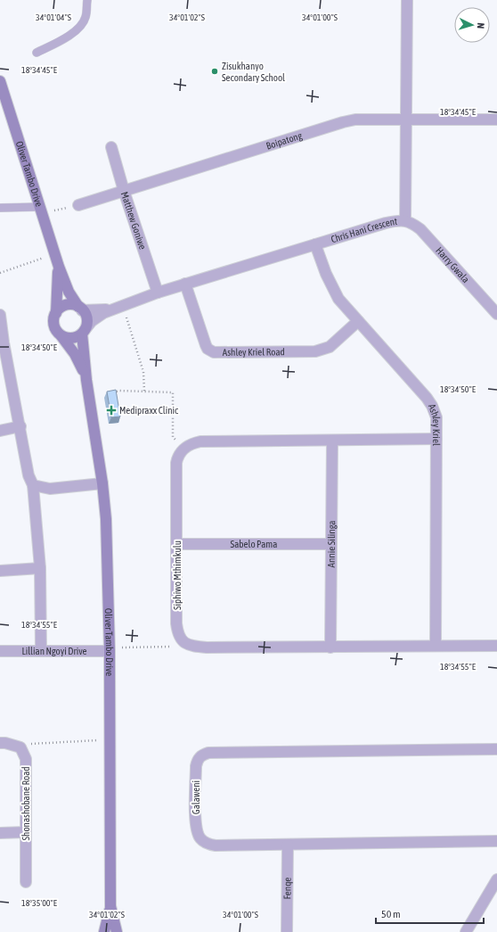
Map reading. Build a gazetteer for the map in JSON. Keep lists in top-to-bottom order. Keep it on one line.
{"streets":{"street":["Boipatong","Oliver Tambo Drive","Matthew Goniwe","Chris Hani Crescent","Harry Gwala","Ashley Kriel Road","Ashley Kriel","Sabelo Pama","Annie Silinga","Siphiwo Mthimkulu","Lillian Ngoyi Drive","Galaweni","Shonashobane Road","Fenqe"]},"crossings":[["Boipatong","Matthew Goniwe"],["Boipatong","Chris Hani Crescent"],["Oliver Tambo Drive","Chris Hani Crescent"],["Oliver Tambo Drive","Lillian Ngoyi Drive"],["Matthew Goniwe","Chris Hani Crescent"],["Chris Hani Crescent","Harry Gwala"],["Chris Hani Crescent","Ashley Kriel Road"],["Chris Hani Crescent","Ashley Kriel"],["Ashley Kriel Road","Ashley Kriel"],["Sabelo Pama","Annie Silinga"],["Sabelo Pama","Siphiwo Mthimkulu"],["Galaweni","Fenqe"]],"places":{"other":["Zisukhanyo Secondary School"],"health":["Medipraxx Clinic"]},"scale_bar":"50 m","north":"right","coordinates":["34°01'04\"S","34°01'02\"S","34°01'00\"S","18°34'45\"E","18°34'50\"E","18°34'55\"E","18°35'00\"E"]}
